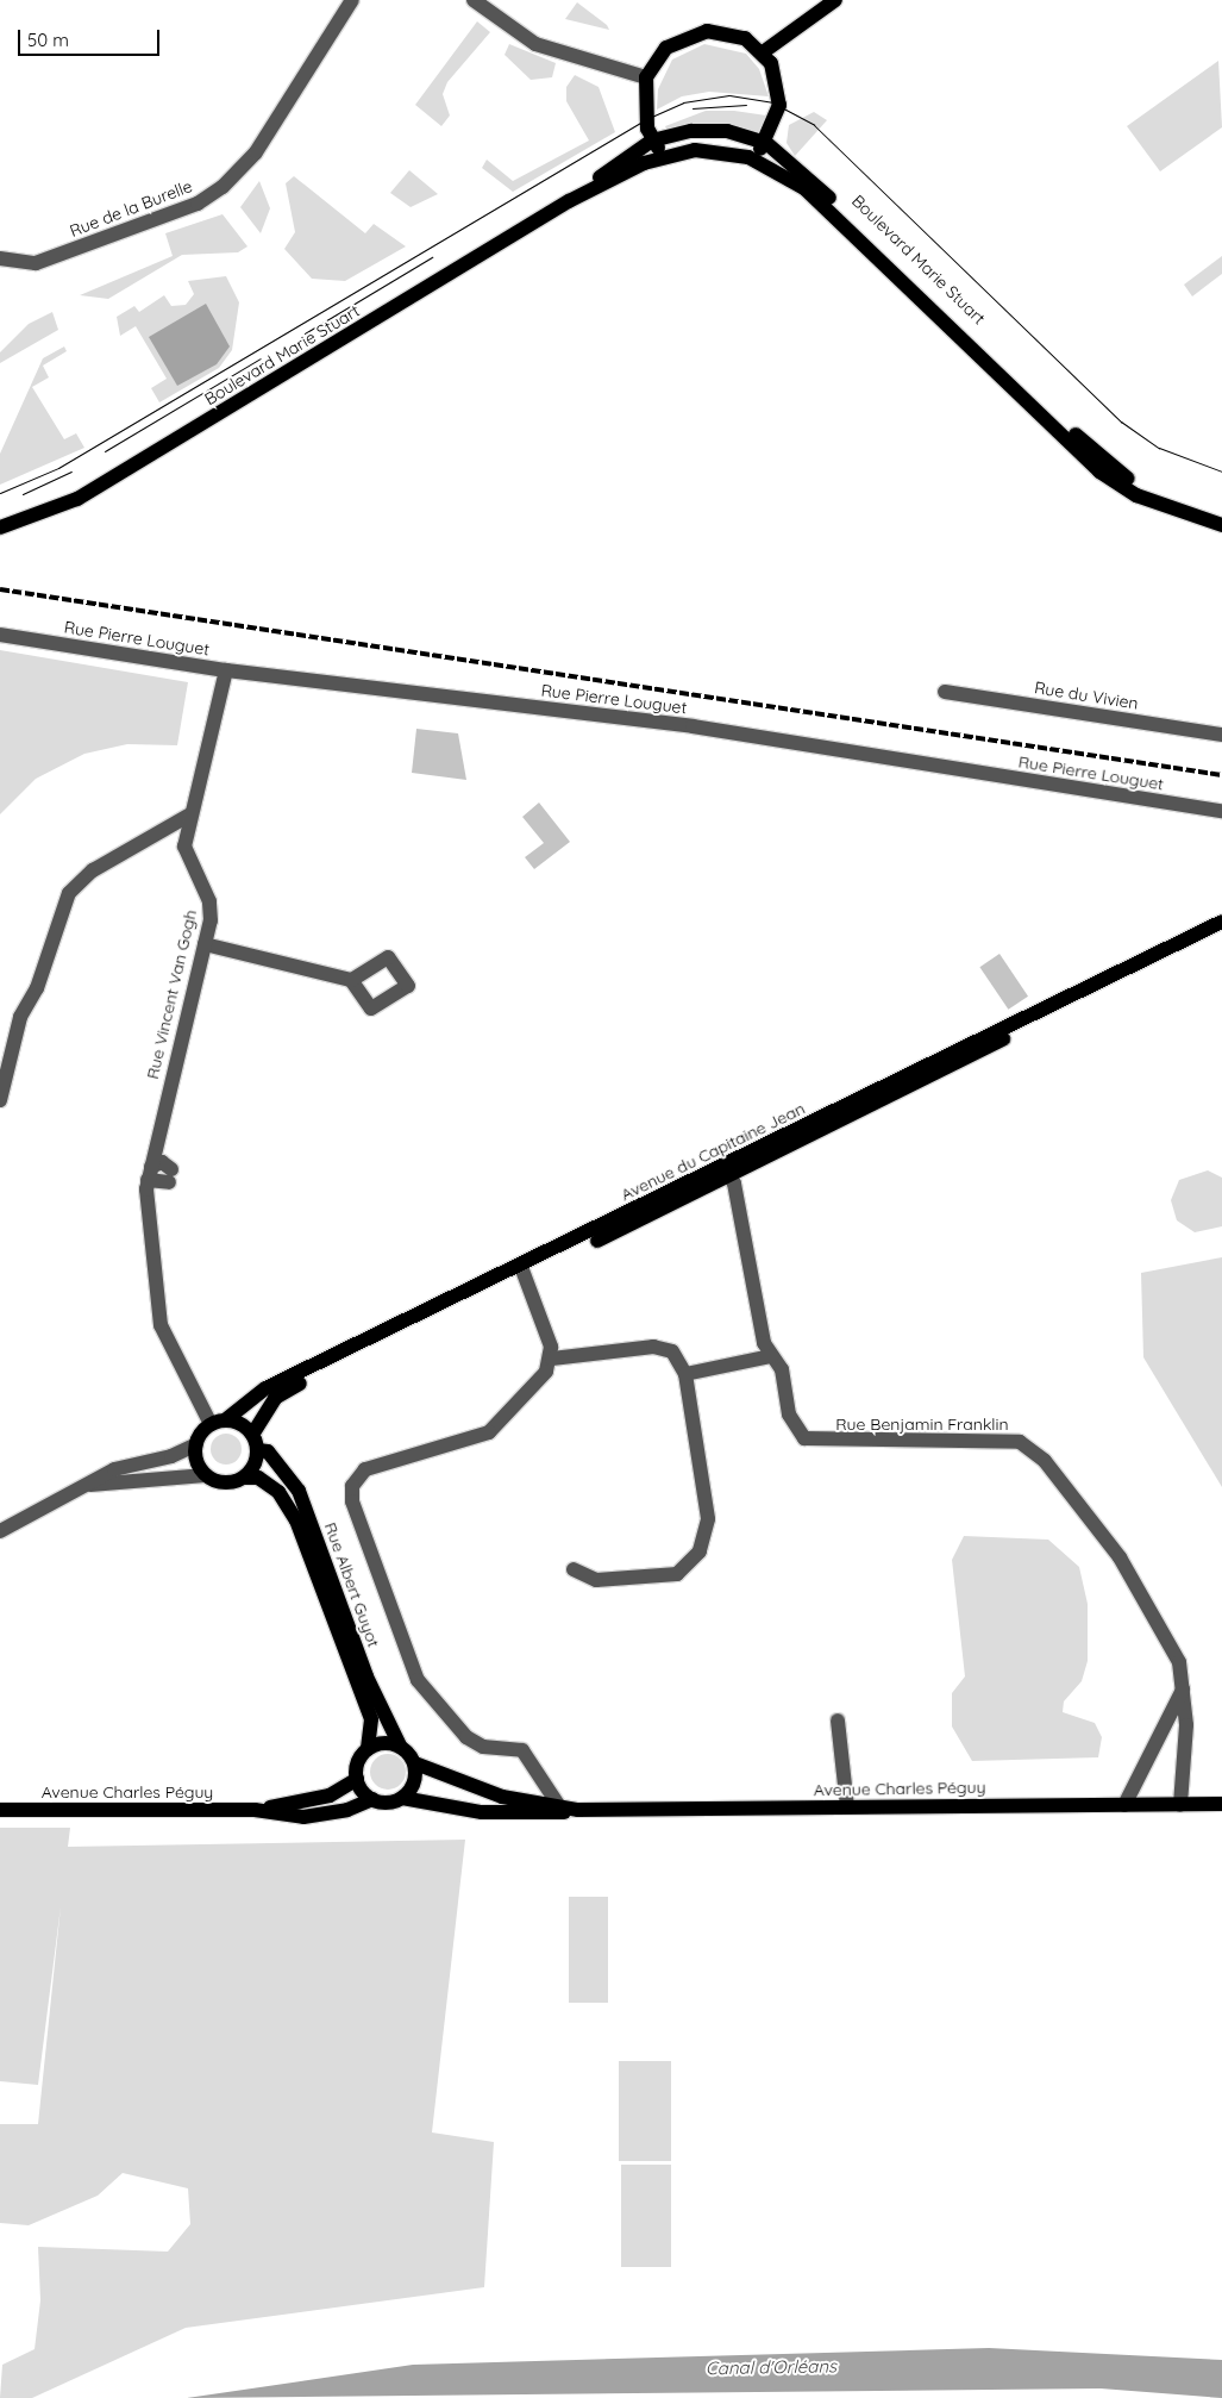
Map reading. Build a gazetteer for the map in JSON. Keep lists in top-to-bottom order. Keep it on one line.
{"streets":{"main road":["Boulevard Marie Stuart","Avenue du Capitaine Jean","Rue Albert Guyot","Avenue Charles Péguy"],"street":["Rue de la Burelle","Rue Pierre Louguet","Rue du Vivien","Rue Vincent Van Gogh","Rue Benjamin Franklin"]},"crossings":[["Rue Pierre Louguet","Rue Vincent Van Gogh"],["Rue Vincent Van Gogh","Avenue du Capitaine Jean"],["Rue Vincent Van Gogh","Rue Albert Guyot"],["Avenue du Capitaine Jean","Rue Benjamin Franklin"],["Avenue du Capitaine Jean","Rue Albert Guyot"],["Rue Benjamin Franklin","Avenue Charles Péguy"],["Rue Albert Guyot","Avenue Charles Péguy"]],"water":["Canal d'Orléans"],"scale_bar":"50 m"}
